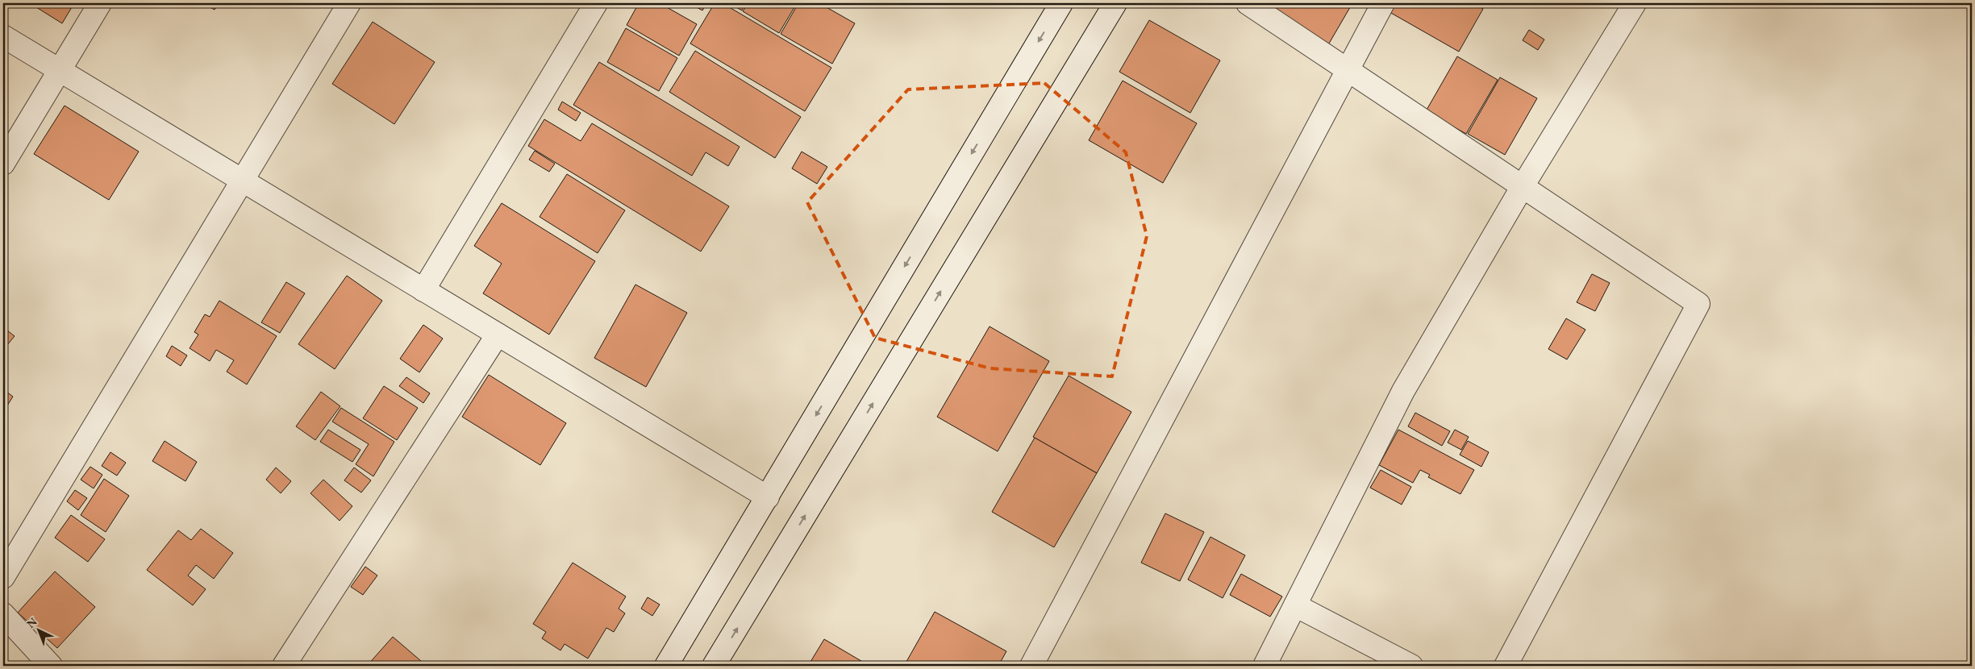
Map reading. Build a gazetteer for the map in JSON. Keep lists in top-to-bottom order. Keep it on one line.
{"north":"top left"}
